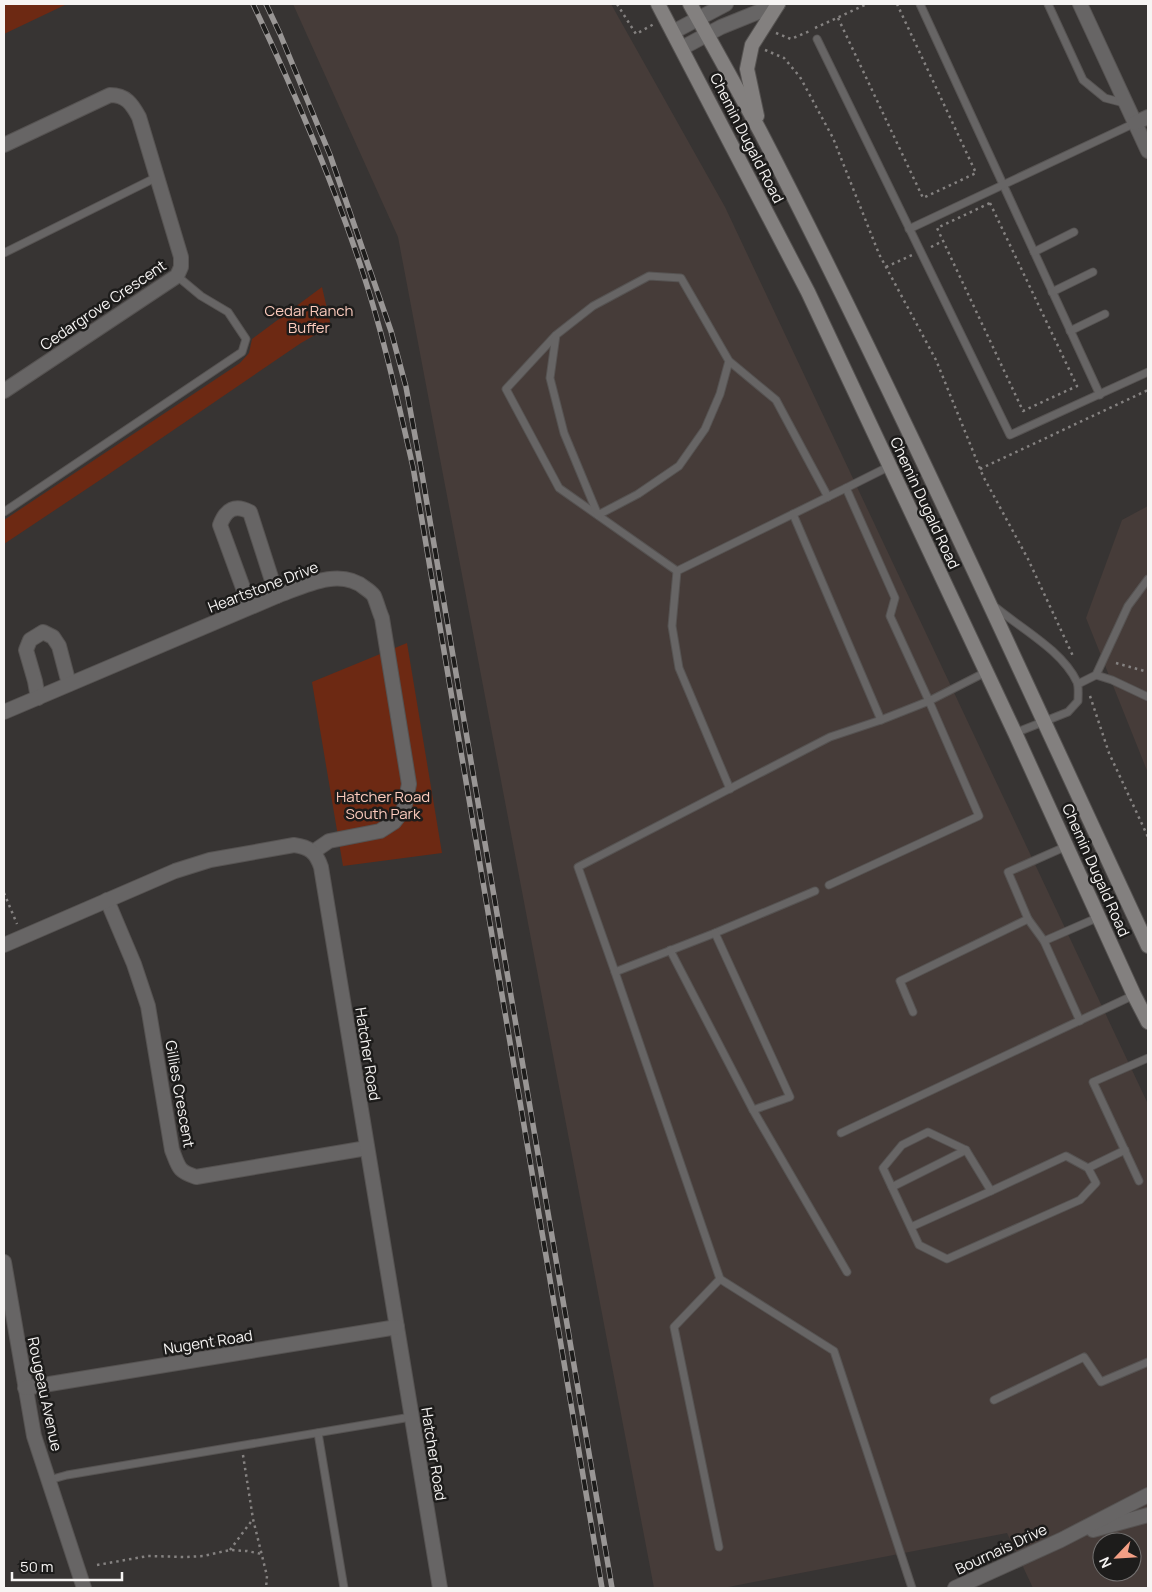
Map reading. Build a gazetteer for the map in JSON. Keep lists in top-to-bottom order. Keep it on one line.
{"streets":{"main road":["Chemin Dugald Road"],"street":["Cedargrove Crescent","Heartstone Drive","Hatcher Road","Gillies Crescent","Nugent Road","Rougeau Avenue","Bournais Drive"]},"crossings":[["Heartstone Drive","Hatcher Road"],["Hatcher Road","Gillies Crescent"],["Hatcher Road","Nugent Road"],["Nugent Road","Rougeau Avenue"]],"parks":["Cedar Ranch Buffer","Hatcher Road South Park"],"scale_bar":"50 m","north":"bottom left"}
